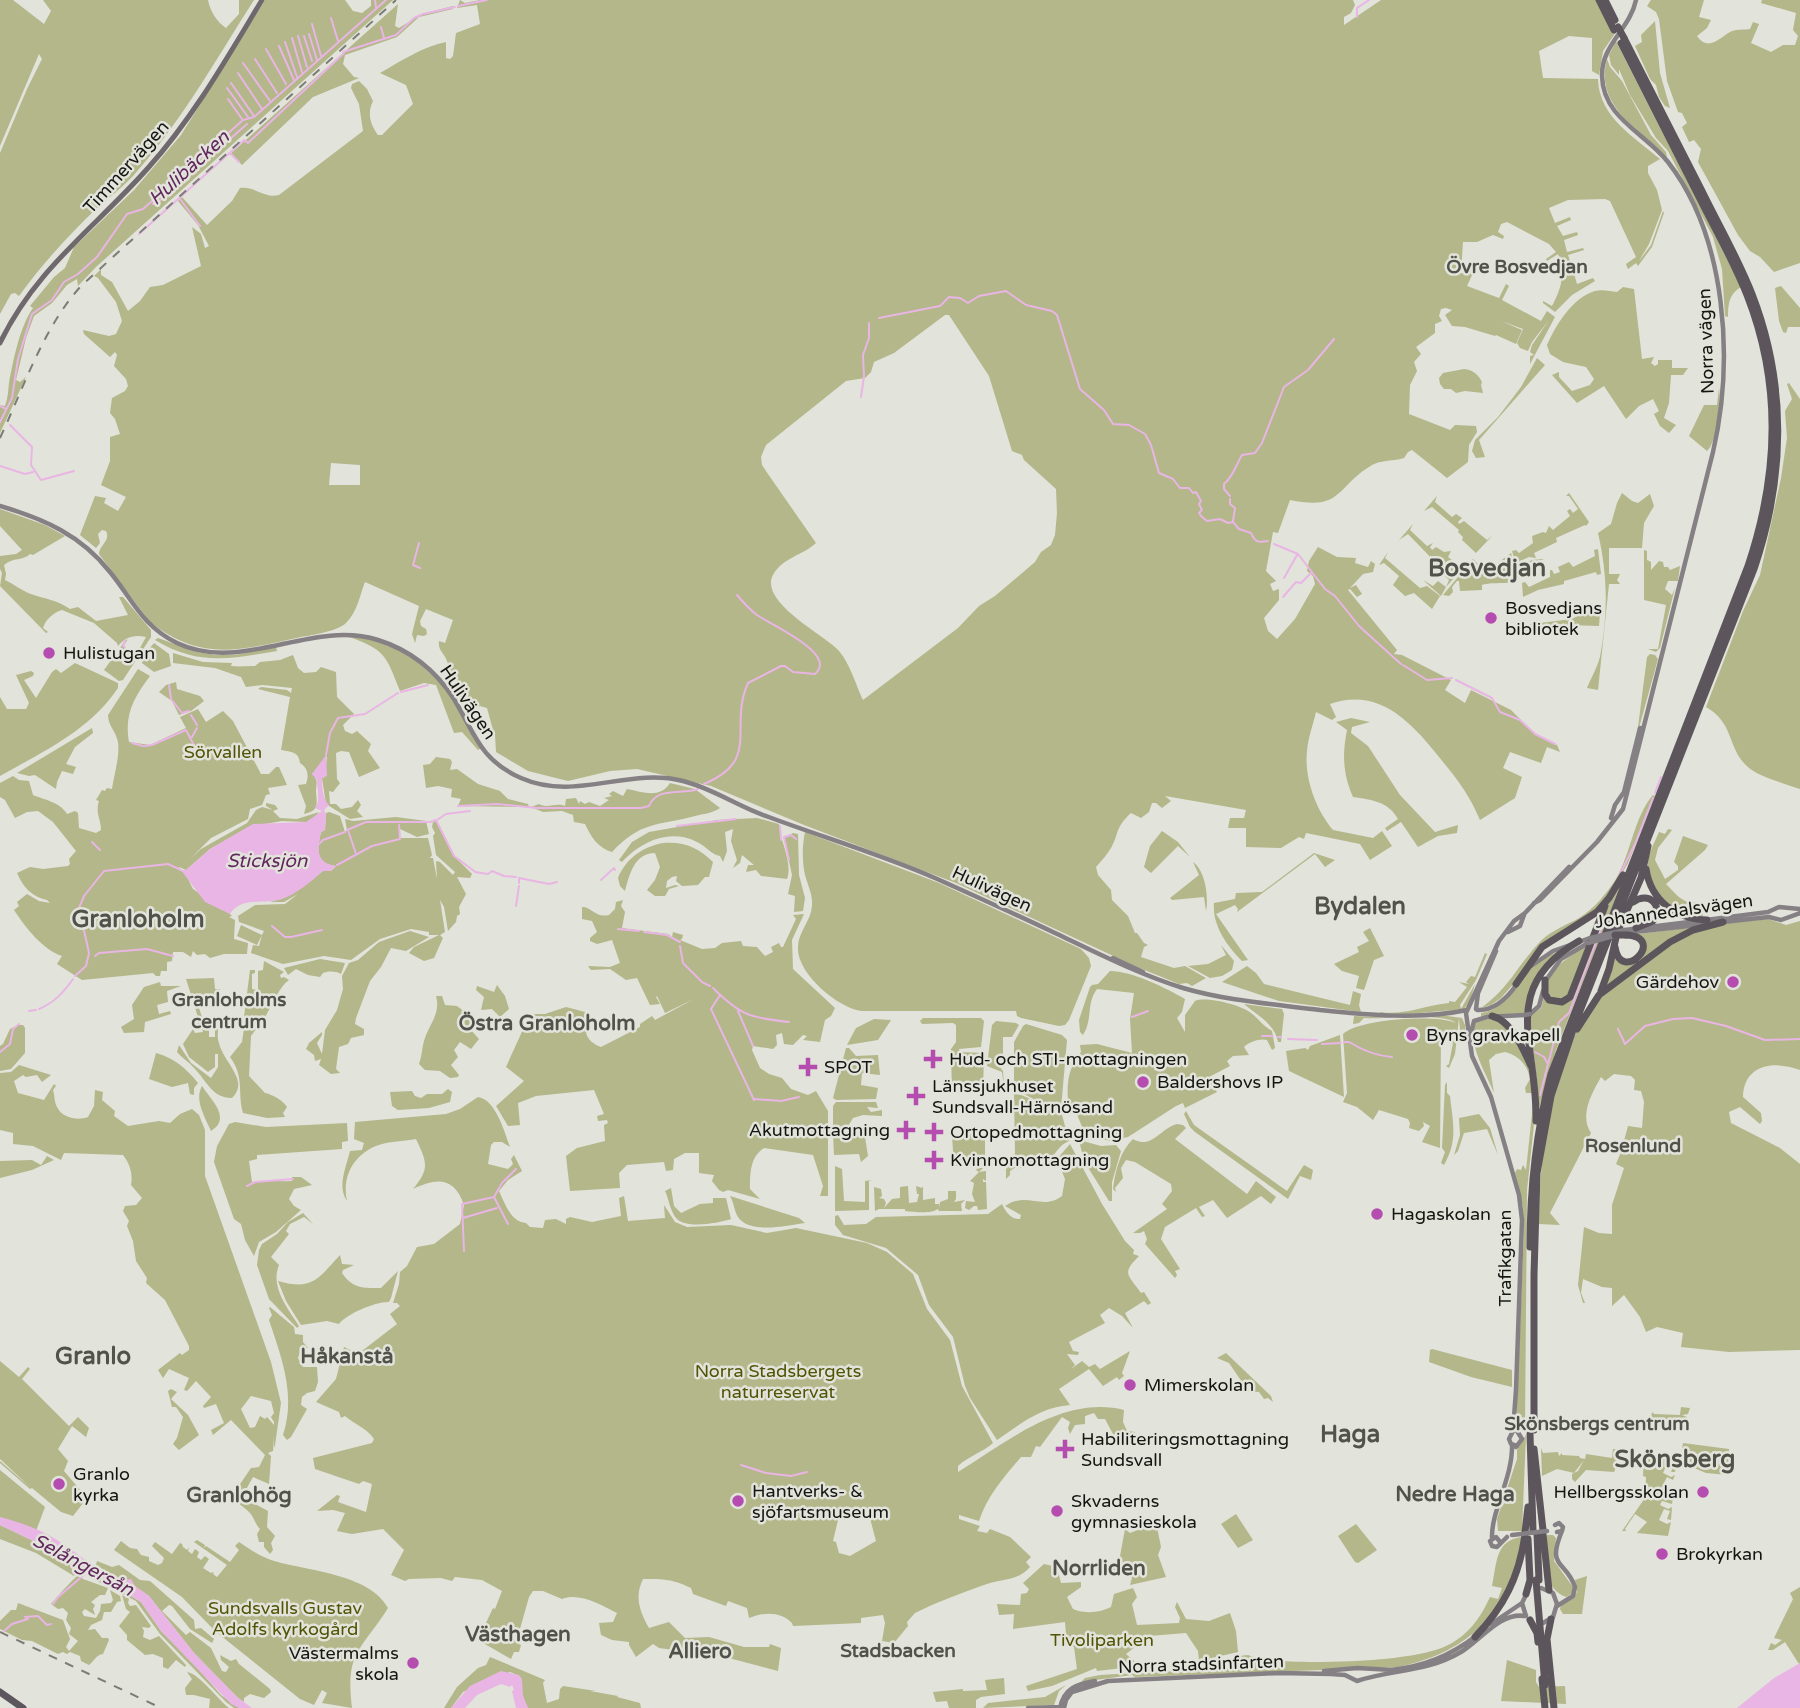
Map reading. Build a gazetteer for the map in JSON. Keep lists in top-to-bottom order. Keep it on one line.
{"streets":{"main road":["Timmervägen","Norra vägen","Hulivägen","Johannedalsvägen","Trafikgatan","Norra stadsinfarten"]},"crossings":[["Norra vägen","Hulivägen"],["Norra vägen","Trafikgatan"],["Hulivägen","Johannedalsvägen"],["Hulivägen","Trafikgatan"],["Johannedalsvägen","Trafikgatan"]],"districts":["Övre Bosvedjan","Bosvedjan","Bydalen","Granloholm","Granloholms centrum","Östra Granloholm","Rosenlund","Granlo","Håkanstå","Skönsbergs centrum","Haga","Skönsberg","Nedre Haga","Granlohög","Norrliden","Västhagen","Alliero","Stadsbacken"],"water":["Hulibäcken","Sticksjön","Selångersån"],"parks":["Sörvallen","Norra Stadsbergets naturreservat","Sundsvalls Gustav Adolfs kyrkogård","Tivoliparken"],"places":{"other":["Bosvedjans bibliotek","Hulistugan","Gärdehov","Byns gravkapell","Baldershovs IP","Hagaskolan","Mimerskolan","Granlo kyrka","Hellbergsskolan","Hantverks- & sjöfartsmuseum","Skvaderns gymnasieskola","Brokyrkan","Västermalms skola"],"health":["Hud- och STI-mottagningen","SPOT","Länssjukhuset Sundsvall-Härnösand","Akutmottagning","Ortopedmottagning","Kvinnomottagning","Habiliteringsmottagning Sundsvall"]}}
